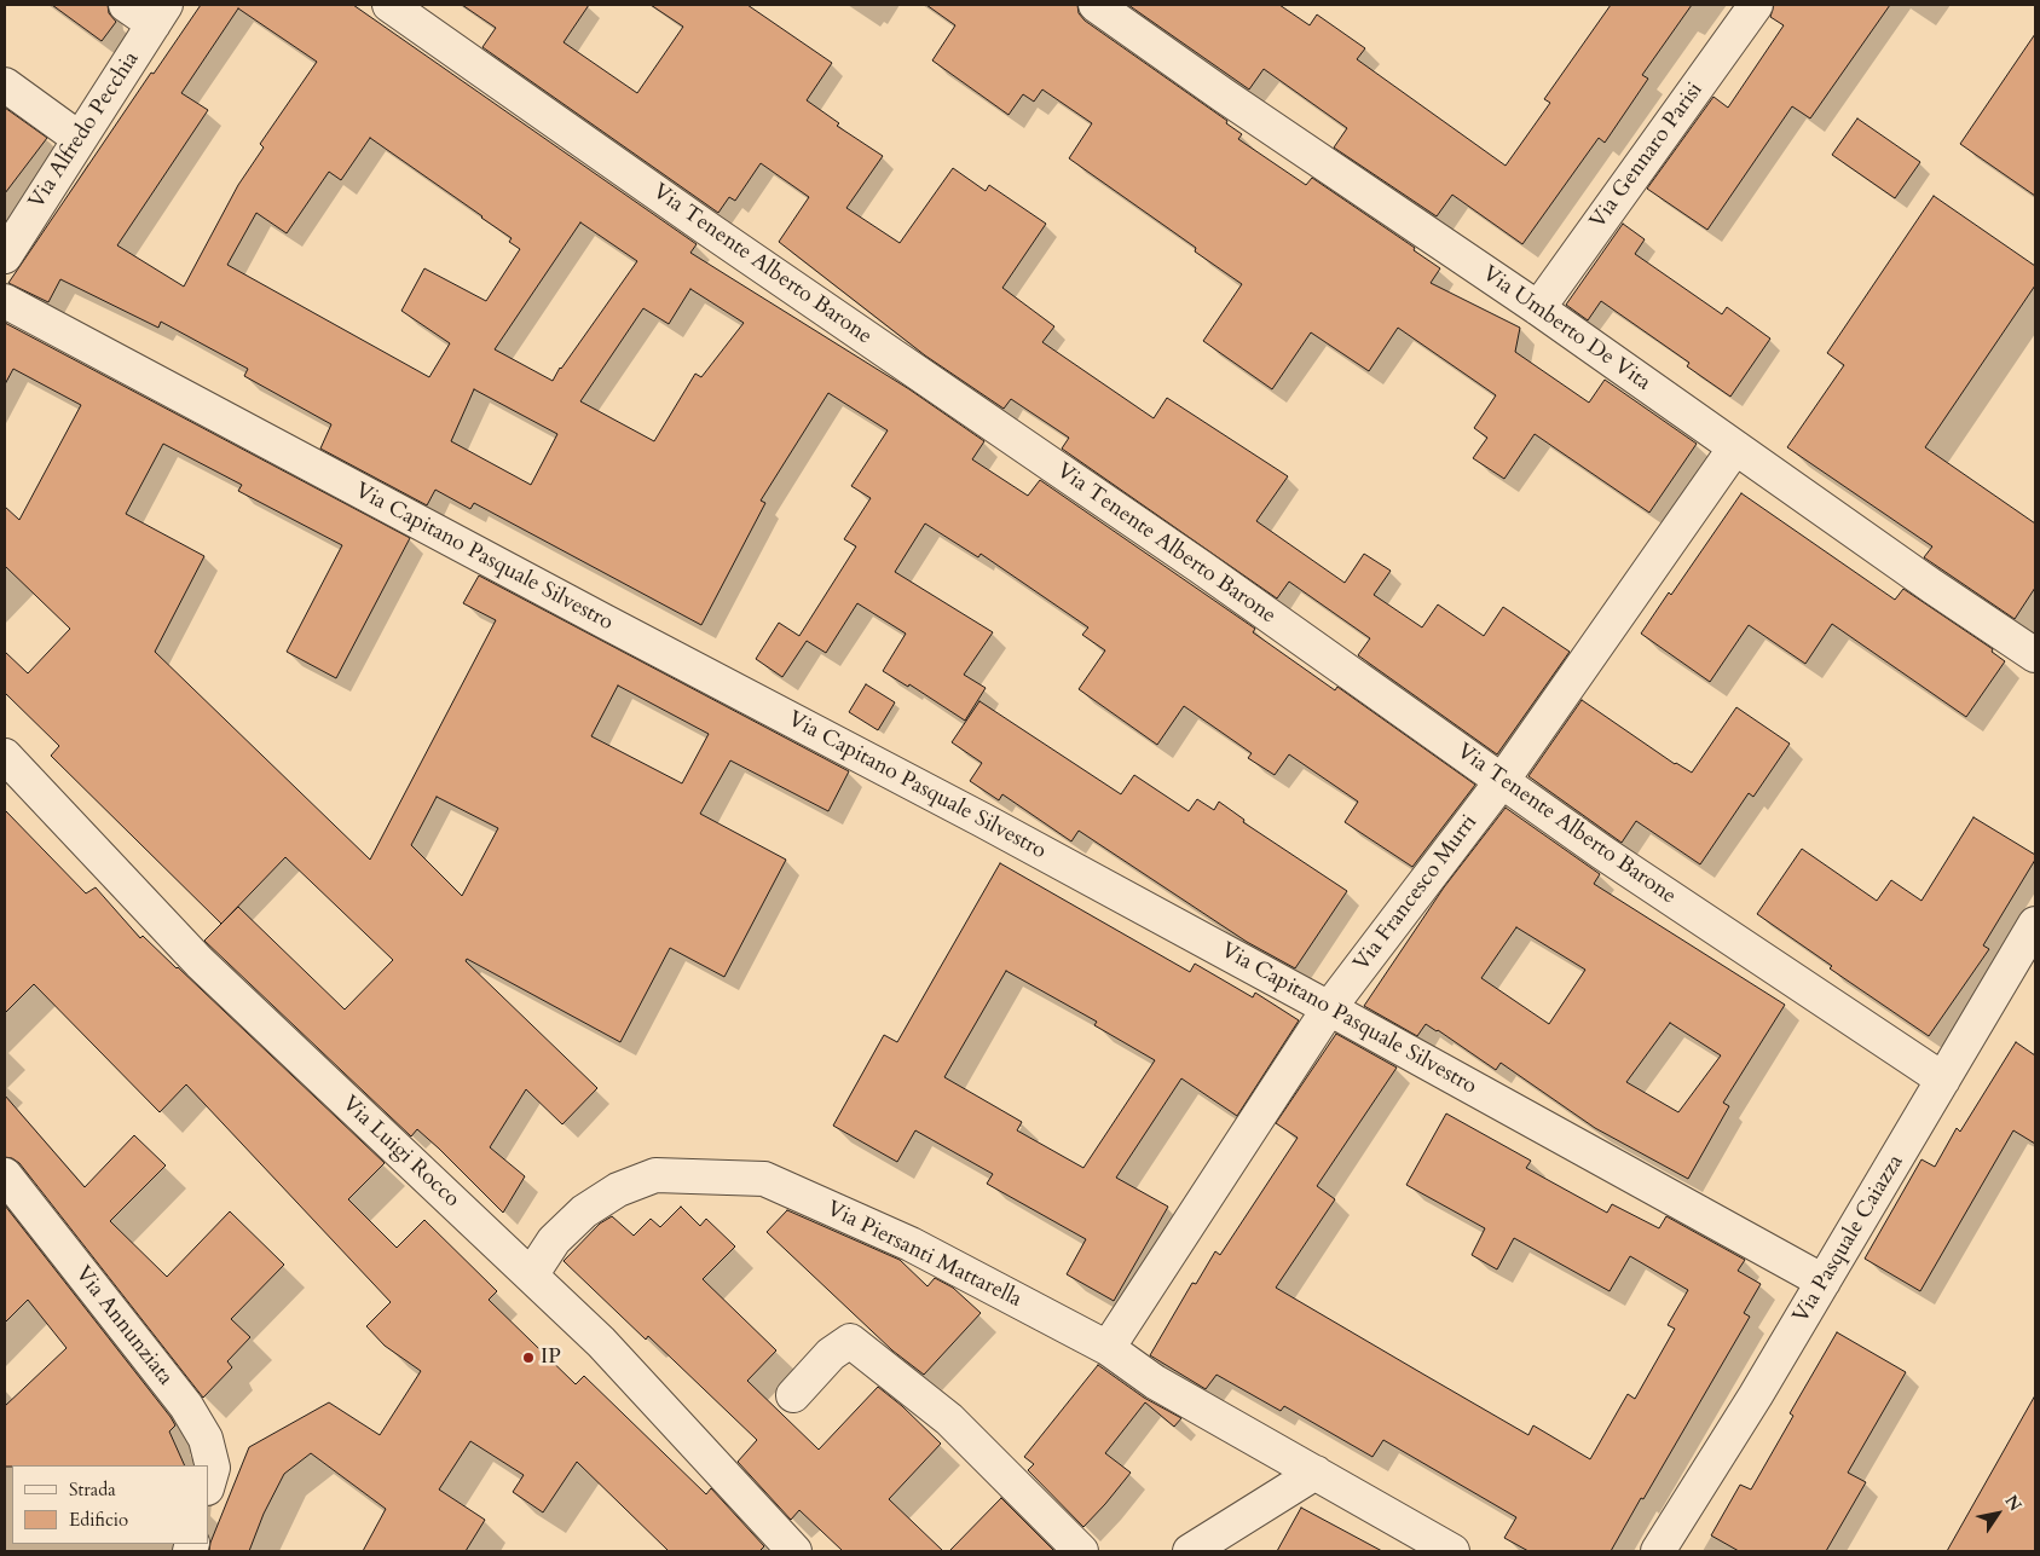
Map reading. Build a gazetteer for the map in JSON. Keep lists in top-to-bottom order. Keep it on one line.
{"streets":{"street":["Via Alfredo Pecchia","Via Gennaro Parisi","Via Tenente Alberto Barone","Via Umberto De Vita","Via Capitano Pasquale Silvestro","Via Francesco Murri","Via Luigi Rocco","Via Pasquale Caiazza","Via Piersanti Mattarella","Via Annunziata"]},"crossings":[["Via Gennaro Parisi","Via Umberto De Vita"],["Via Tenente Alberto Barone","Via Francesco Murri"],["Via Tenente Alberto Barone","Via Pasquale Caiazza"],["Via Umberto De Vita","Via Francesco Murri"],["Via Capitano Pasquale Silvestro","Via Francesco Murri"],["Via Capitano Pasquale Silvestro","Via Pasquale Caiazza"],["Via Francesco Murri","Via Piersanti Mattarella"],["Via Luigi Rocco","Via Piersanti Mattarella"]],"places":["IP"],"legend":["Strada","Edificio"],"north":"top right"}
